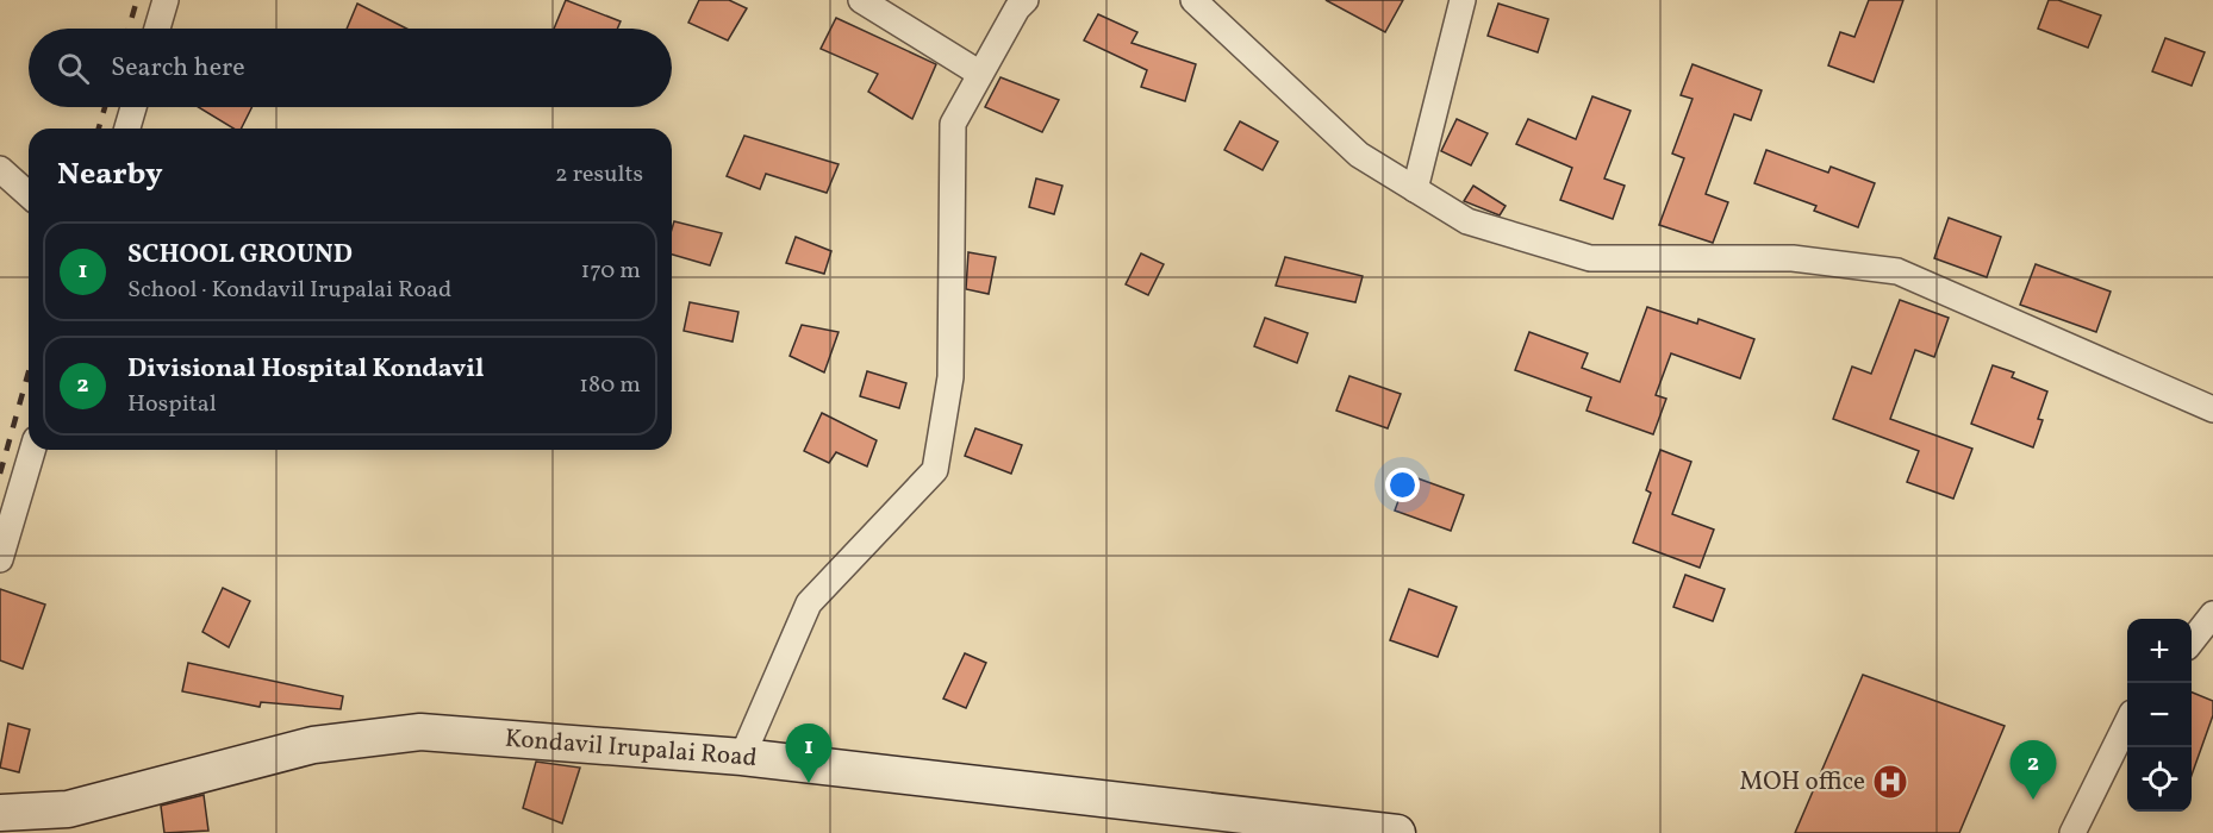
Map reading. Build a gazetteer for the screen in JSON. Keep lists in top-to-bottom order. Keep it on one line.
{"streets":{"street":["Kondavil Irupalai Road"]},"places":{"hospital":["MOH office"]},"page":{"search":"Search here","heading":["Nearby","2 results"],"list":[{"mark":"1","name":"SCHOOL GROUND","note":"School · Kondavil Irupalai Road","value":"170 m"},{"mark":"2","name":"Divisional Hospital Kondavil","note":"Hospital","value":"180 m"}],"map_buttons":["+","−"],"pins":["1","2"]}}
